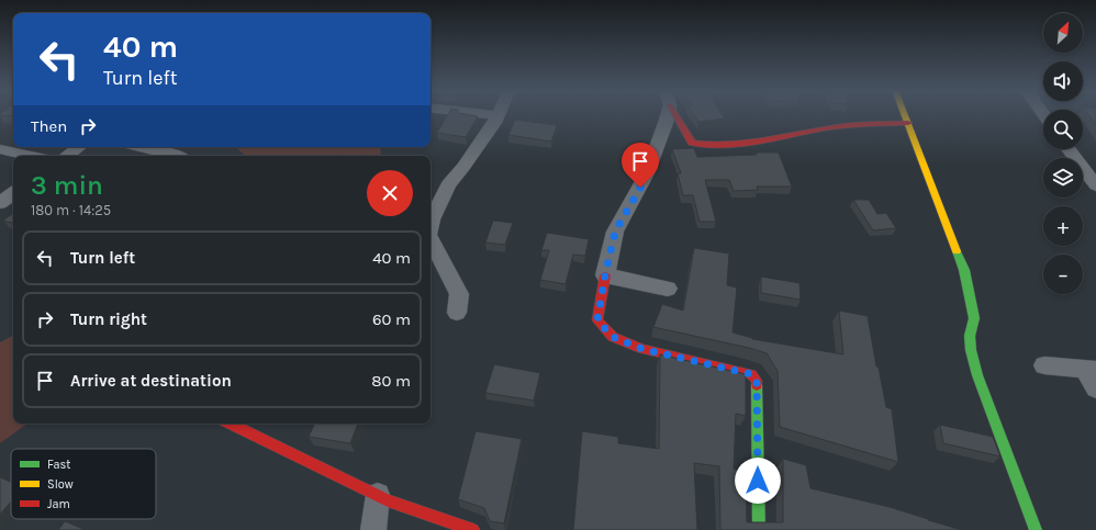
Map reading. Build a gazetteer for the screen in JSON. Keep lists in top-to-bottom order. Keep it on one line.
{"legend":["Fast","Slow","Jam"],"north":"top right","page":{"map_buttons":["+","−"],"turn":["40 m","Turn left"],"then":"Then","heading":["3 min","180 m · 14:25"],"list":[{"name":"Turn left","value":"40 m"},{"name":"Turn right","value":"60 m"},{"name":"Arrive at destination","value":"80 m"}]}}
